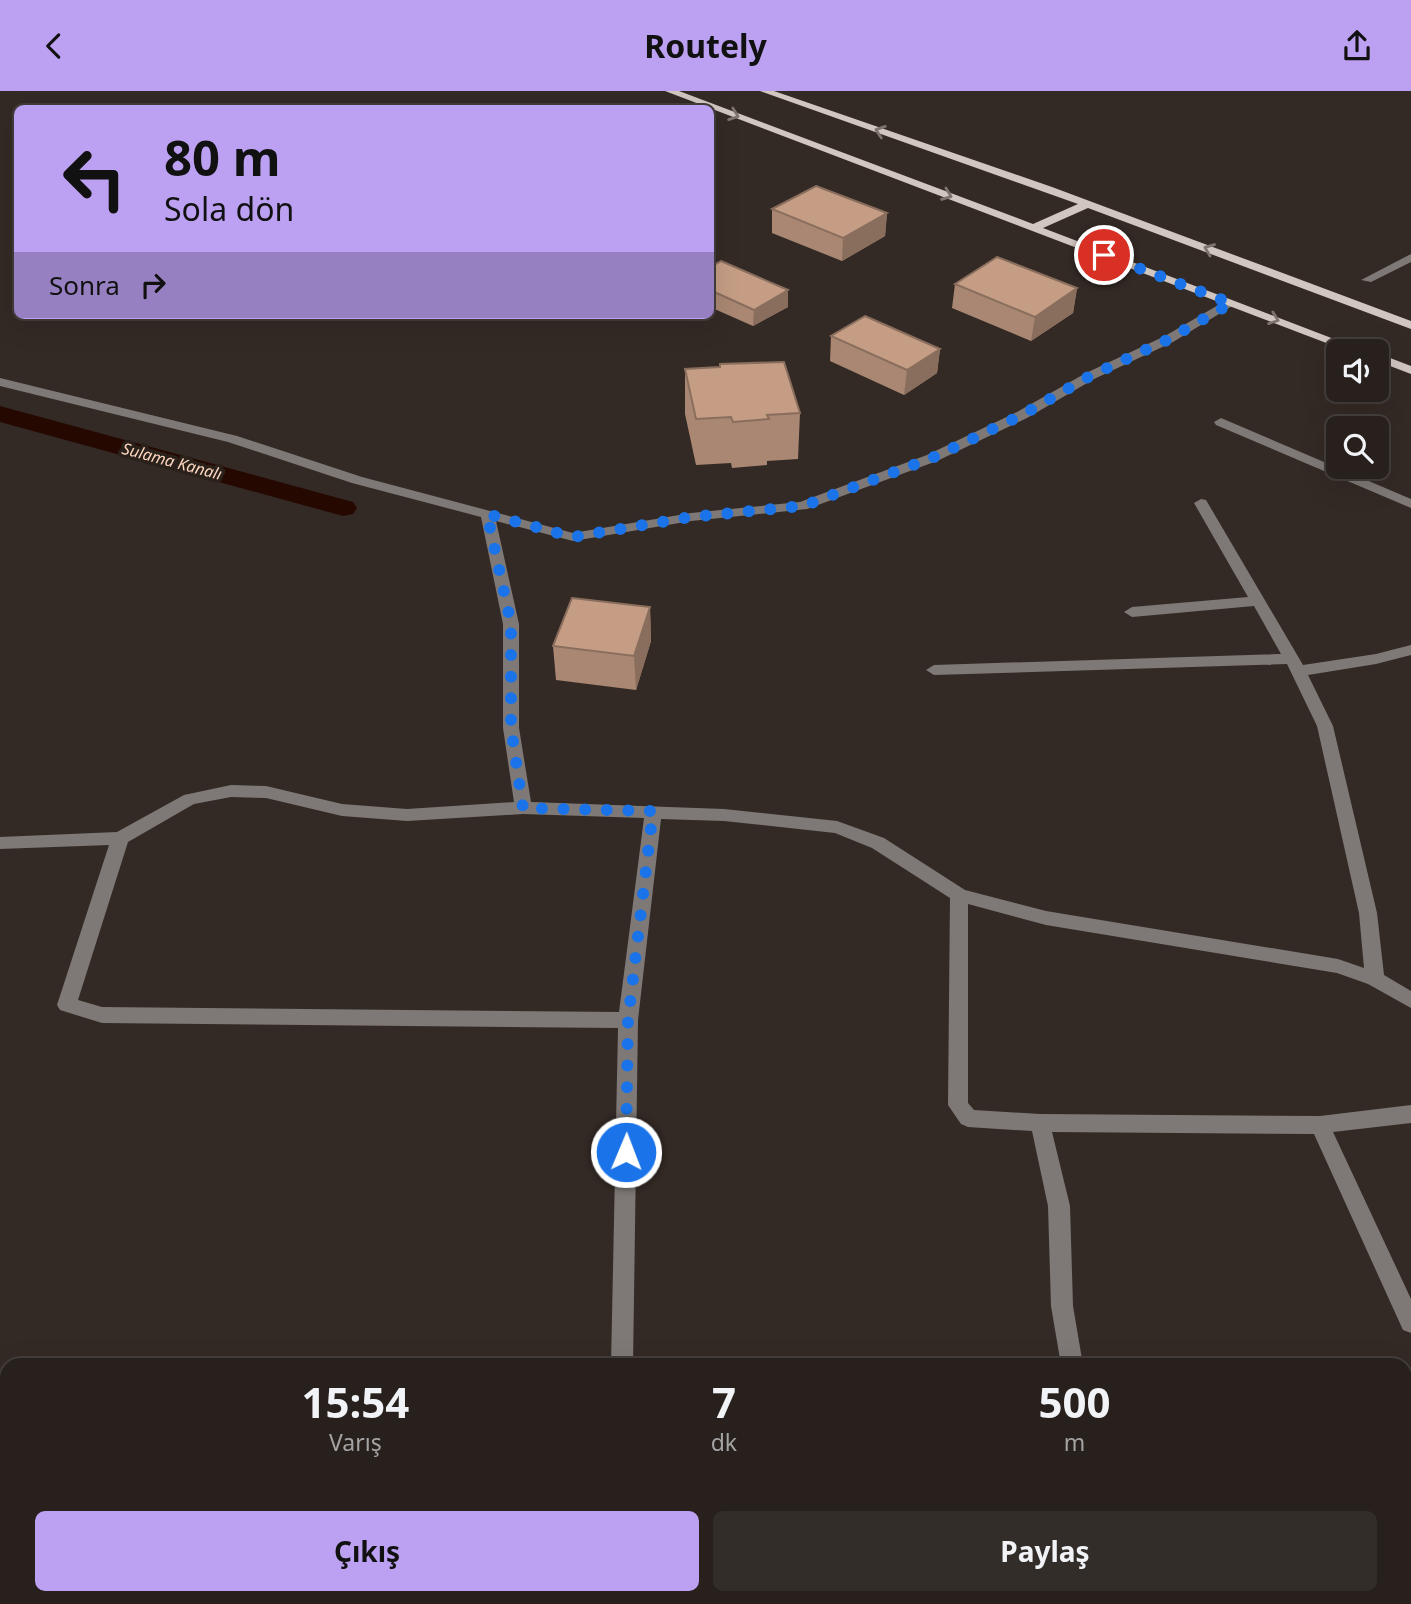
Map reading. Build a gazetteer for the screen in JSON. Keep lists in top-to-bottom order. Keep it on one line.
{"water":["Sulama Kanalı"],"page":{"header":"Routely","turn":["80 m","Sola dön"],"then":"Sonra","eta":["15:54","Varış","7","dk","500","m"],"buttons":["Çıkış","Paylaş"]}}
